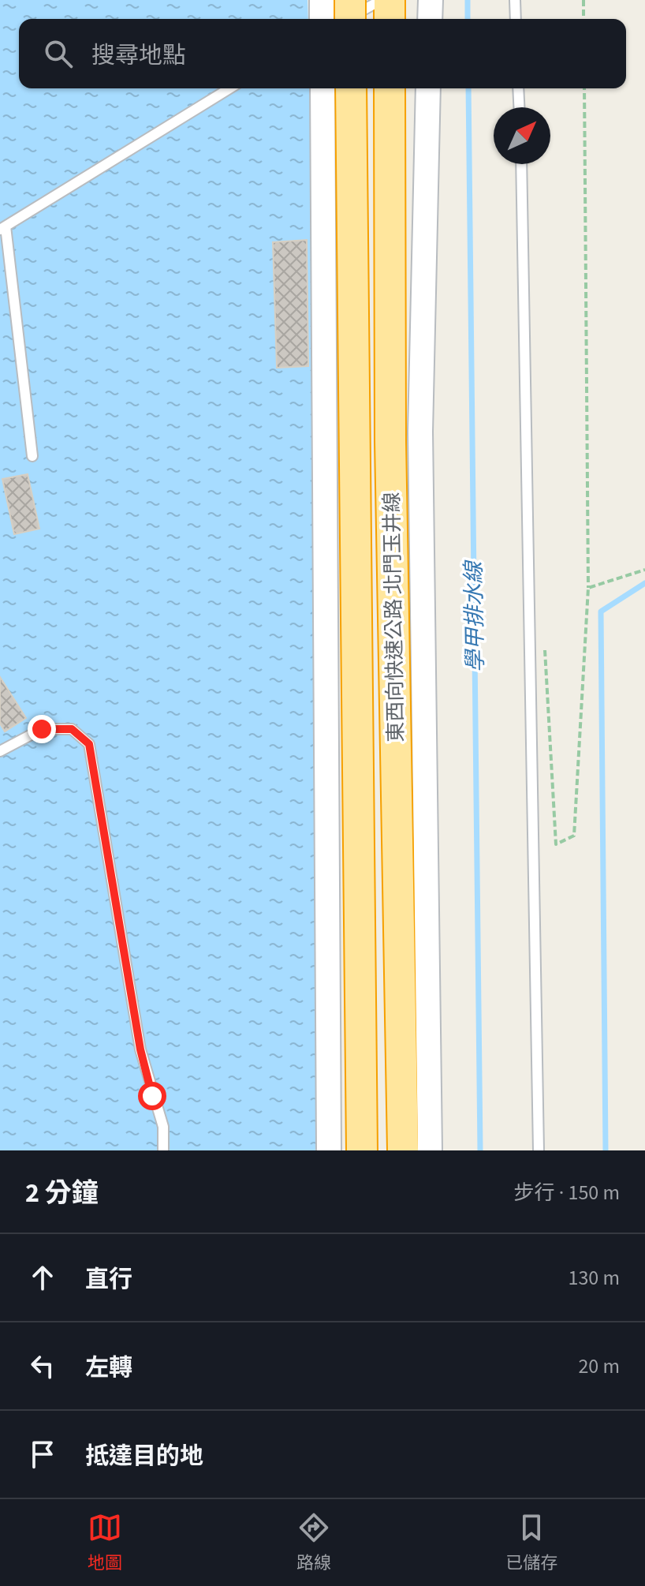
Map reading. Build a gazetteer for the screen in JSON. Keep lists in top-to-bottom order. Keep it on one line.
{"streets":{"highway":["東西向快速公路 北門玉井線"]},"water":["學甲排水線"],"north":"top right","page":{"search":"搜尋地點","heading":["2 分鐘","步行 · 150 m"],"list":[["直行","130 m"],["左轉","20 m"],"抵達目的地"],"nav":["地圖","路線","已儲存"]}}
